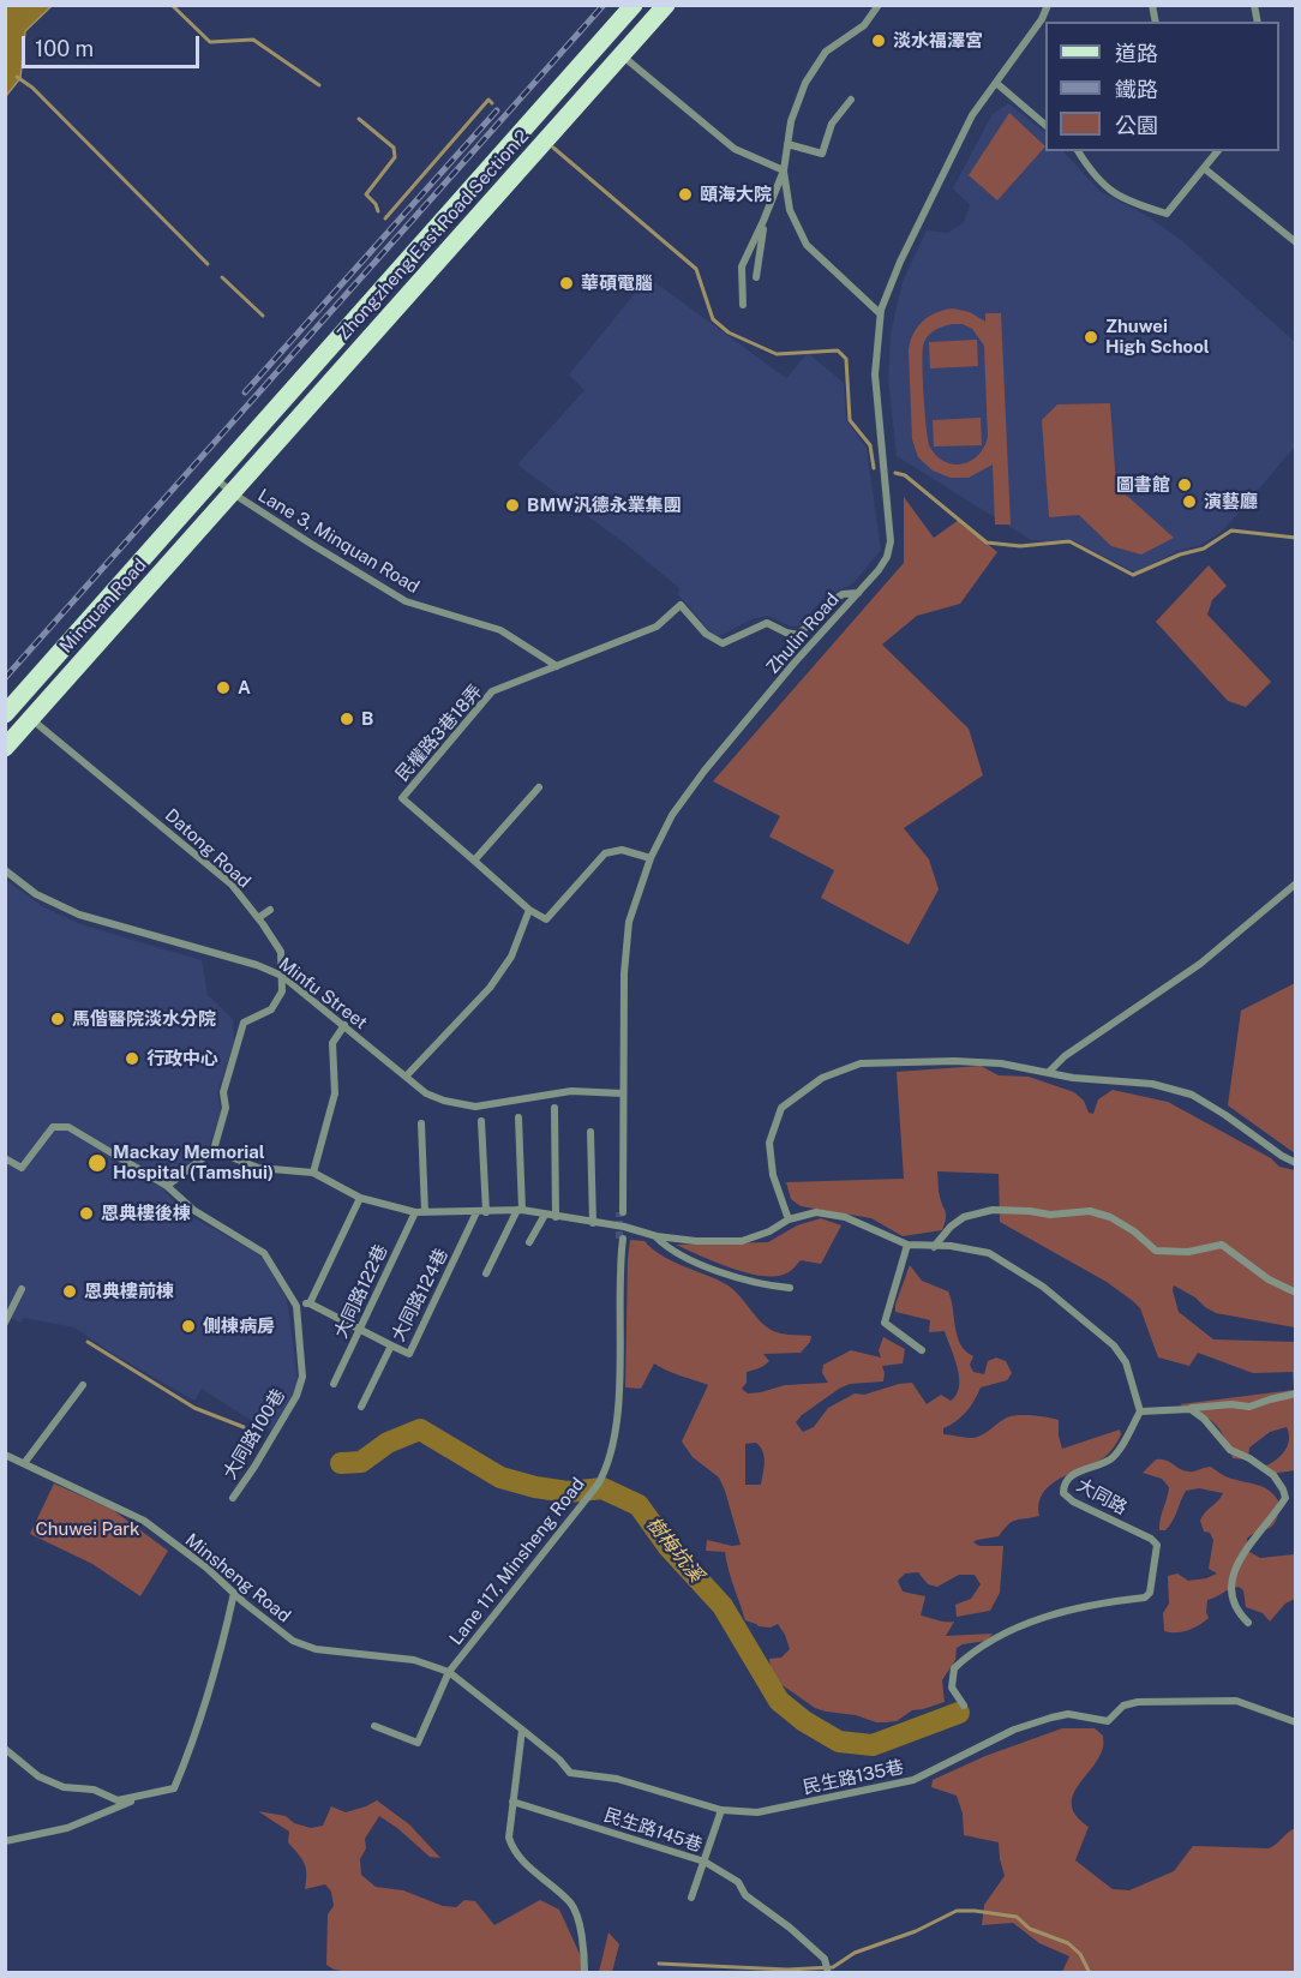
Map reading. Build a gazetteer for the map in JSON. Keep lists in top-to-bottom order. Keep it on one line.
{"streets":{"main road":["Zhongzheng East Road Section 2","Minquan Road"],"street":["Lane 3, Minquan Road","Zhulin Road","民權路3巷18弄","Datong Road","Minfu Street","大同路122巷","大同路124巷","大同路100巷","大同路","Lane 117, Minsheng Road","Minsheng Road","民生路135巷","民生路145巷"]},"crossings":[["Zhongzheng East Road Section 2","Lane 3, Minquan Road"],["Zhongzheng East Road Section 2","Minquan Road"],["Lane 3, Minquan Road","Minquan Road"],["Lane 3, Minquan Road","民權路3巷18弄"],["Minquan Road","Datong Road"],["Zhulin Road","Minfu Street"],["Datong Road","Minfu Street"],["Lane 117, Minsheng Road","Minsheng Road"],["Minsheng Road","民生路135巷"]],"water":["樹梅坑溪"],"parks":["Chuwei Park"],"places":["淡水福澤宮","頤海大院","華碩電腦","Zhuwei High School","圖書館","演藝廳","BMW汎德永業集團","A","B","馬偕醫院淡水分院","行政中心","Mackay Memorial Hospital (Tamshui)","恩典樓後棟","恩典樓前棟","側棟病房"],"legend":["道路","鐵路","公園"],"scale_bar":"100 m"}
